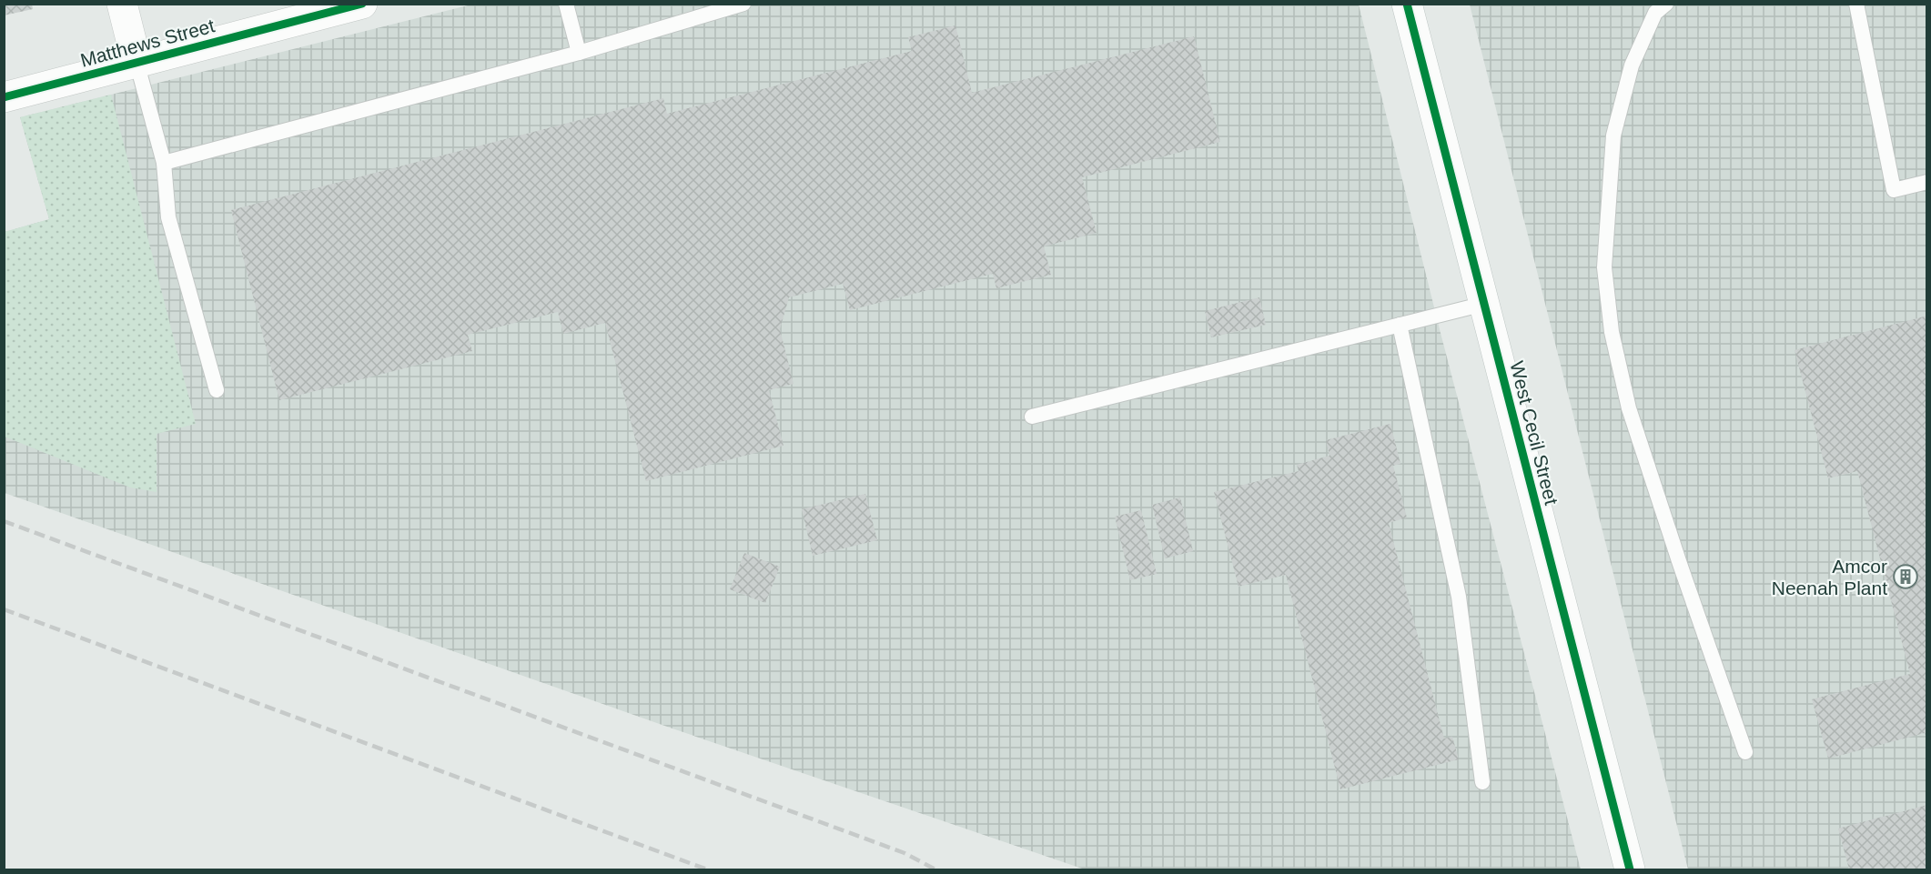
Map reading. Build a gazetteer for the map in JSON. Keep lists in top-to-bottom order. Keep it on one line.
{"streets":{"main road":["Matthews Street","West Cecil Street"]},"places":{"building":["Amcor Neenah Plant"]}}
